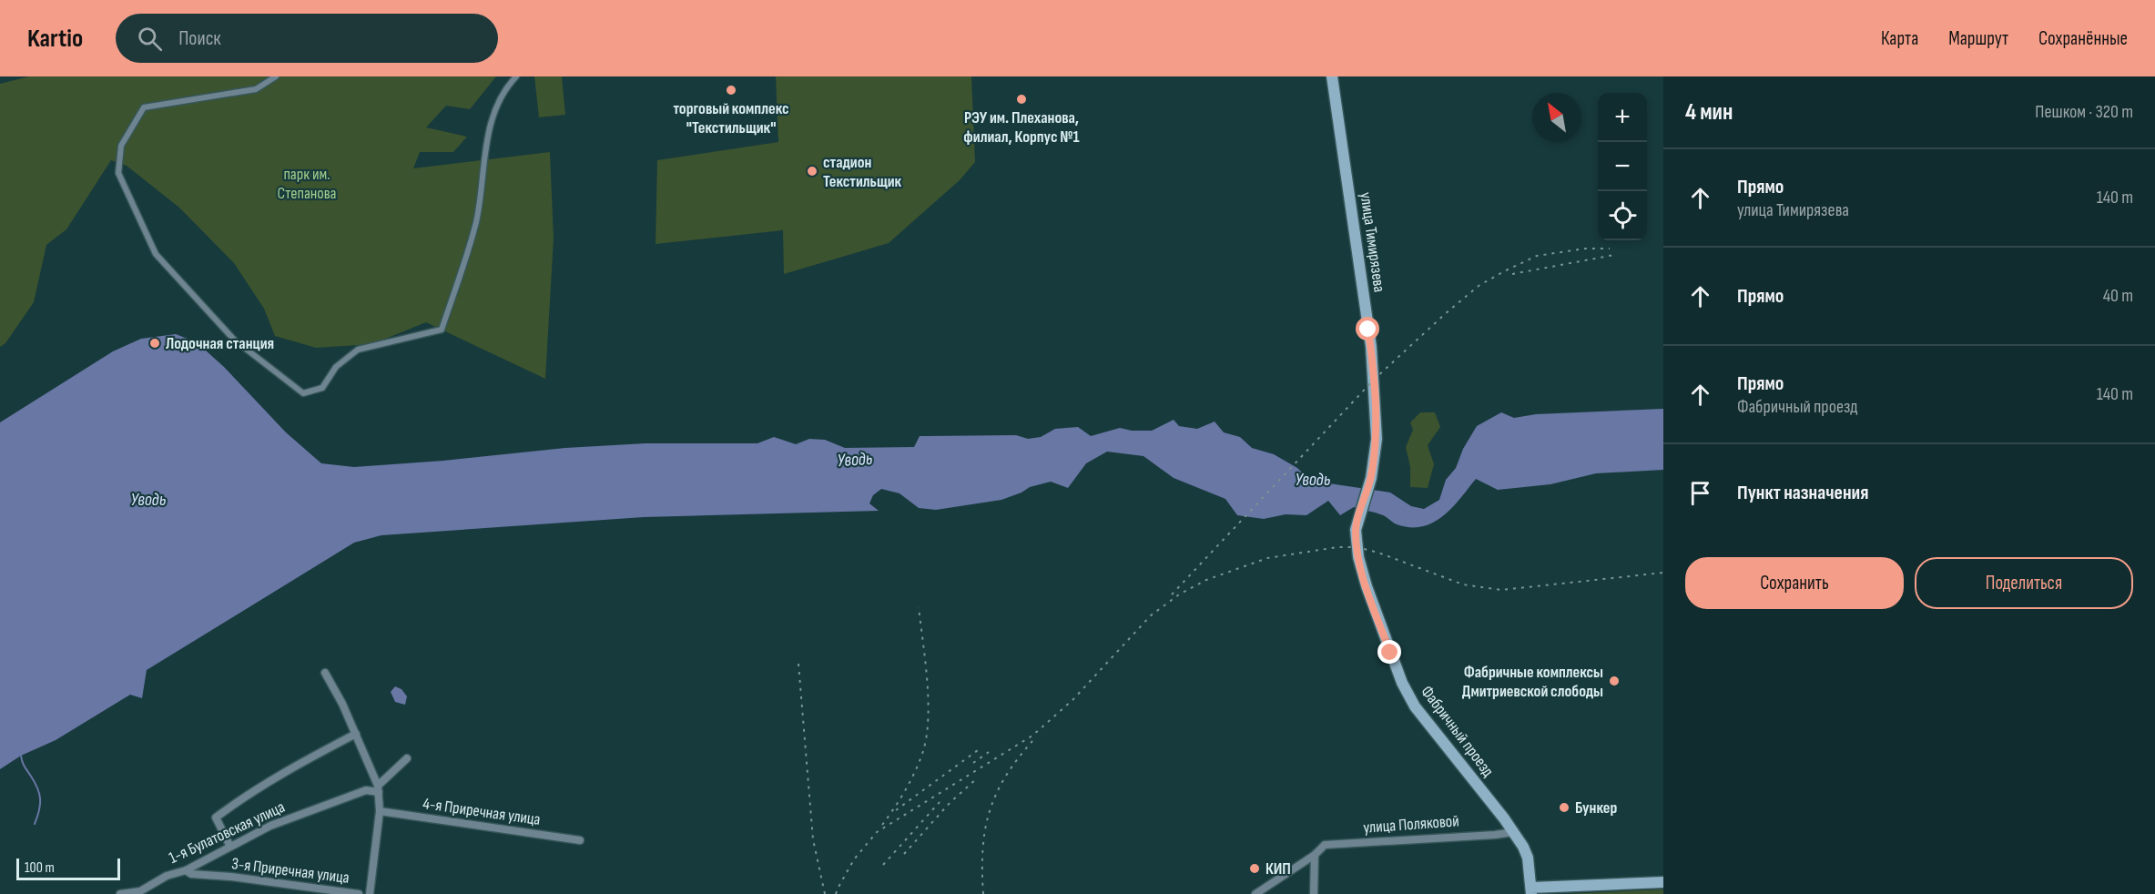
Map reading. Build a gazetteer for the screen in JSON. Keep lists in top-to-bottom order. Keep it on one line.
{"streets":{"main road":["улица Тимирязева","Фабричный проезд"],"street":["4-я Приречная улица","улица Поляковой","1-я Булатовская улица","3-я Приречная улица"]},"crossings":[["улица Тимирязева","Фабричный проезд"],["Фабричный проезд","улица Поляковой"],["1-я Булатовская улица","3-я Приречная улица"]],"water":["Уводь"],"parks":["парк им. Степанова"],"places":["торговый комплекс \"Текстильщик\"","РЭУ им. Плеханова, филиал, Корпус №1","стадион Текстильщик","Лодочная станция","Фабричные комплексы Дмитриевской слободы","Бункер","КИП"],"scale_bar":"100 m","north":"top left","page":{"header":"Kartio","search":"Поиск","nav":["Карта","Маршрут","Сохранённые"],"heading":["4 мин","Пешком · 320 m"],"map_buttons":["+","−"],"list":[["Прямо","улица Тимирязева","140 m"],["Прямо","40 m"],["Прямо","Фабричный проезд","140 m"],"Пункт назначения"],"buttons":["Сохранить","Поделиться"],"scale":"100 m"}}
